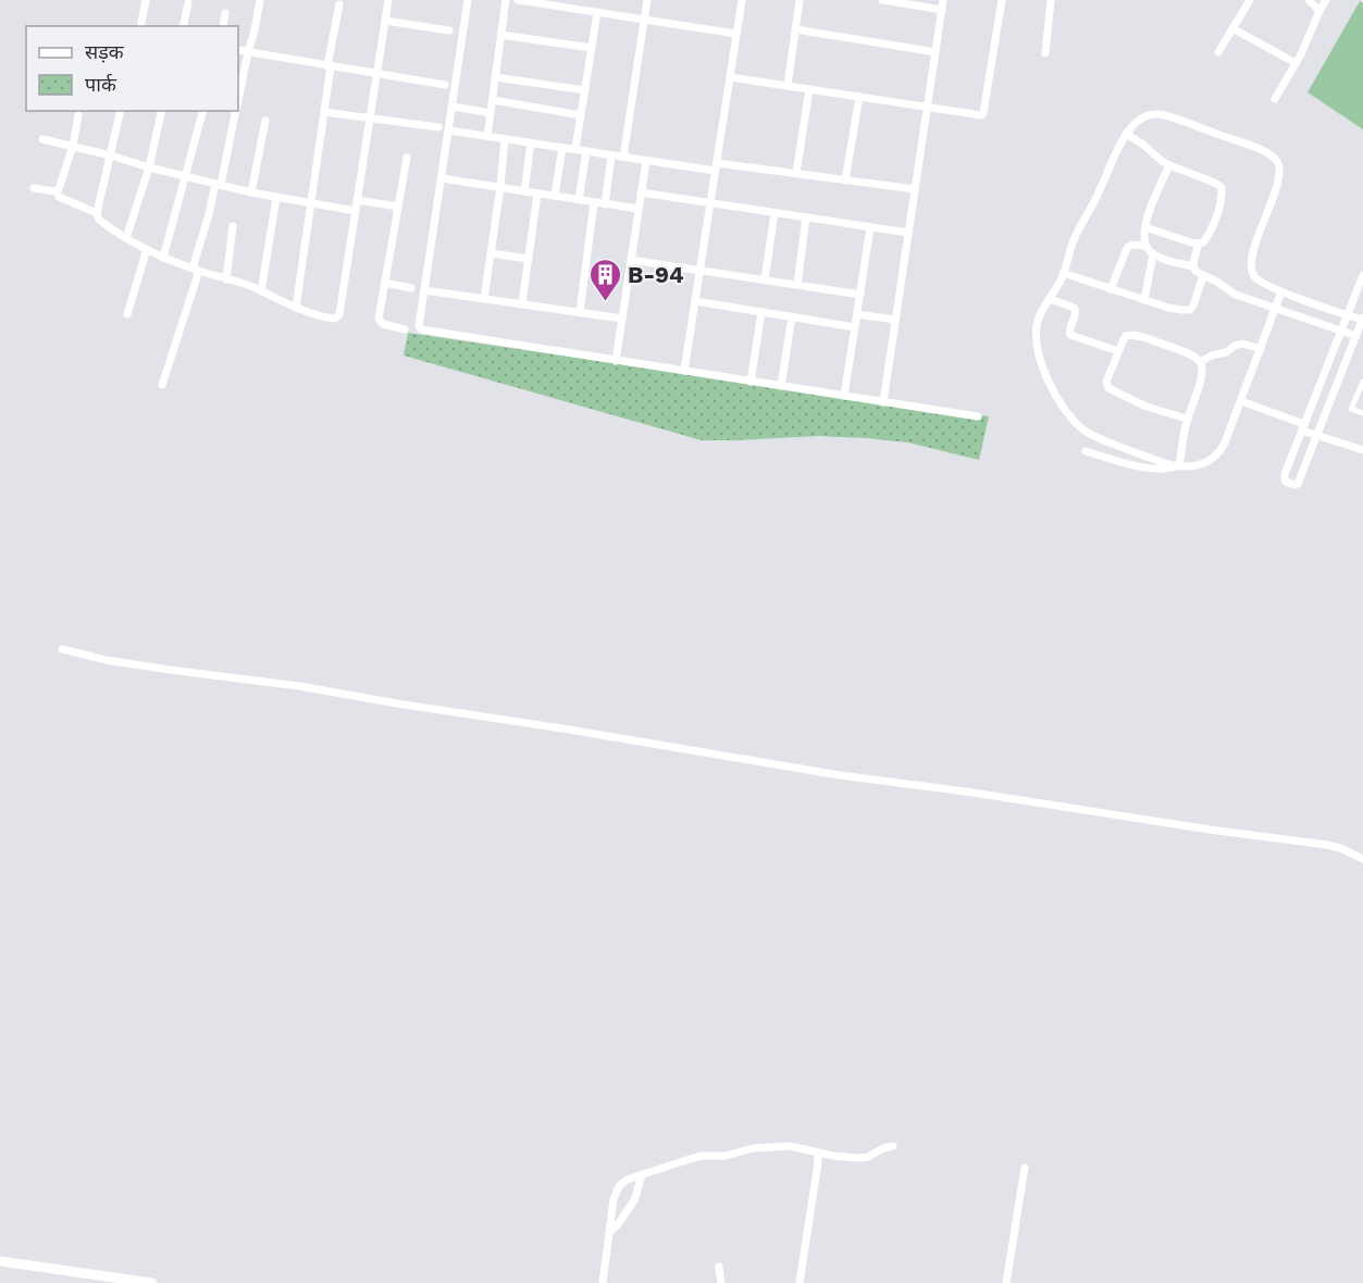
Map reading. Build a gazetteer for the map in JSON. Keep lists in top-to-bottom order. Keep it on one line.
{"places":{"building":["B-94"]},"legend":["सड़क","पार्क"]}
